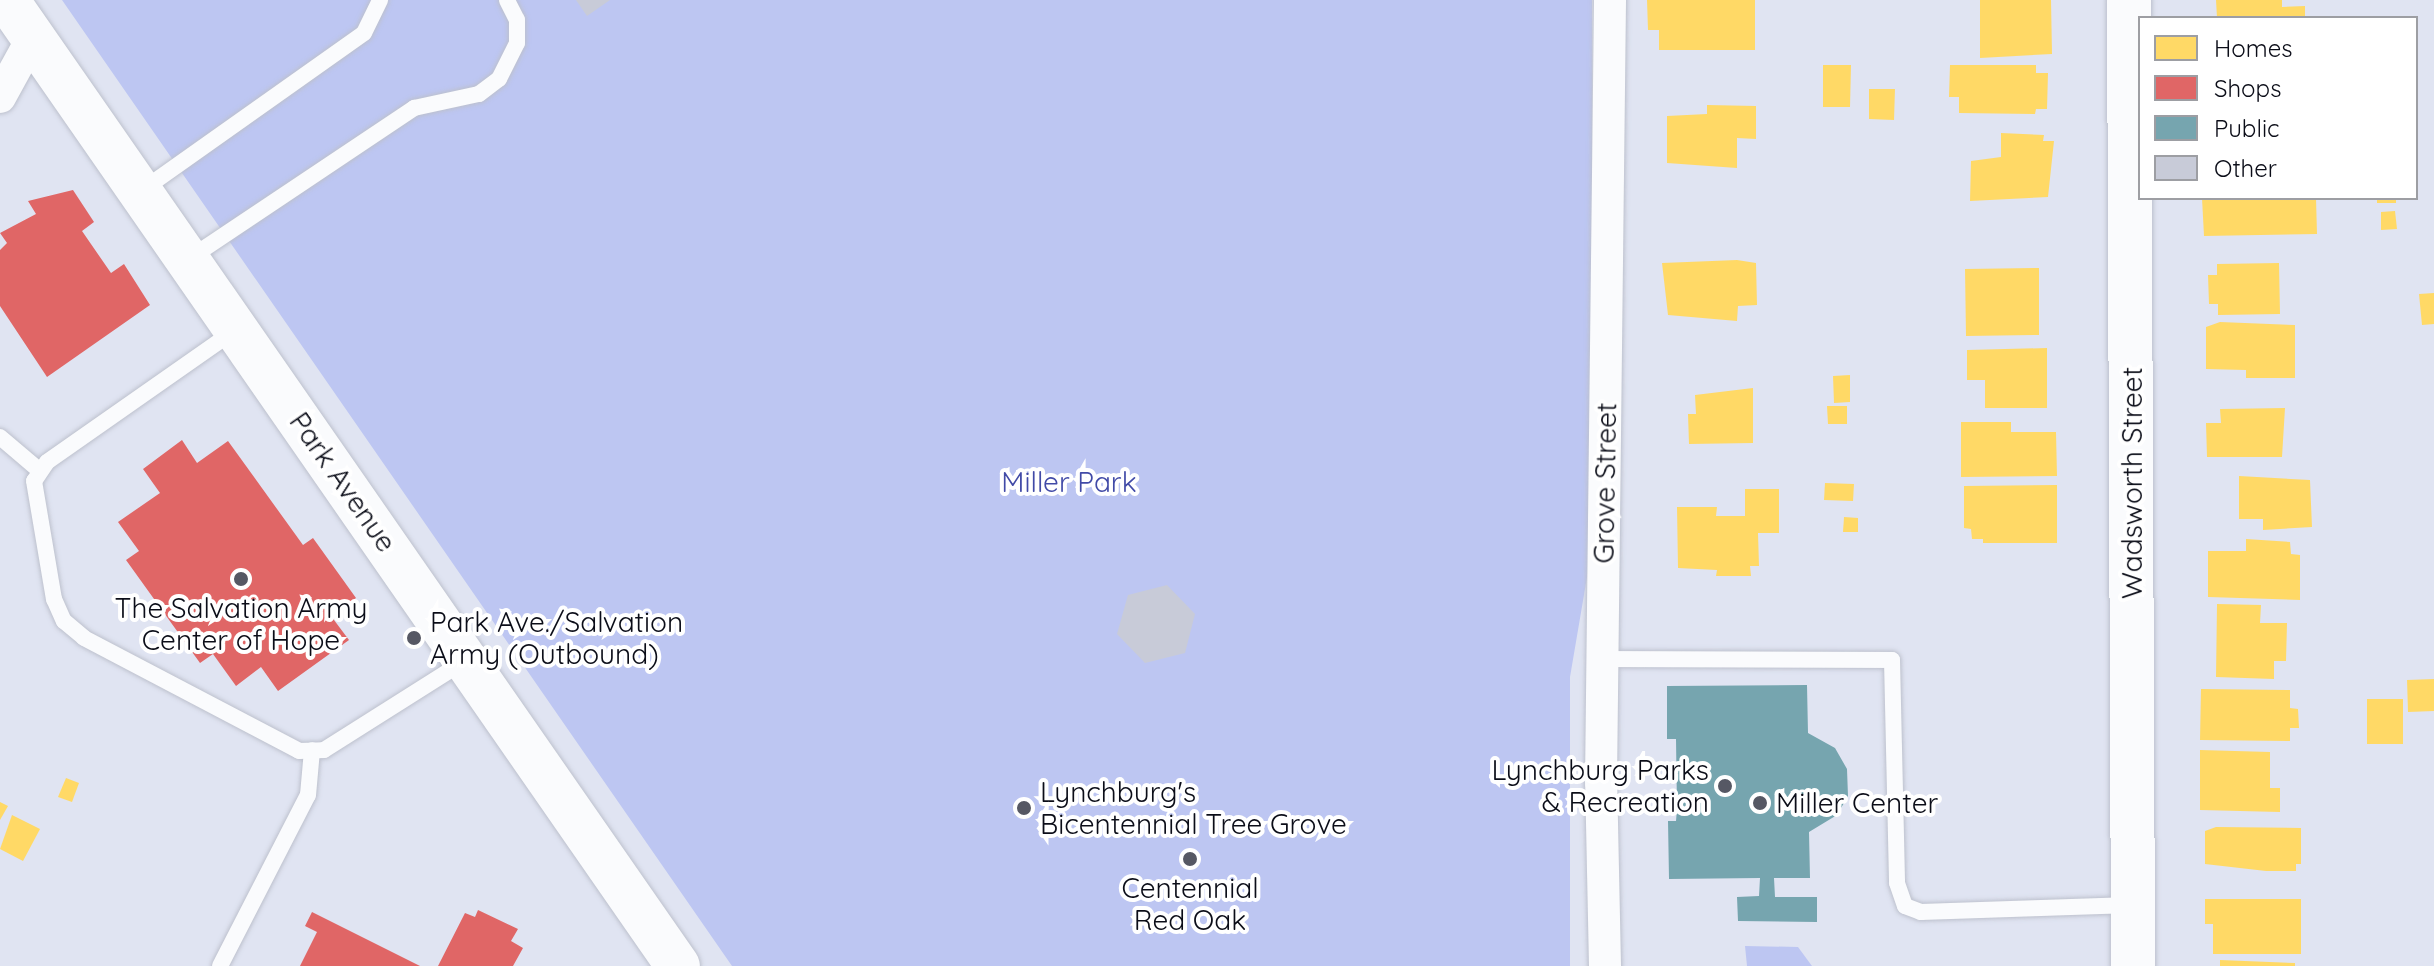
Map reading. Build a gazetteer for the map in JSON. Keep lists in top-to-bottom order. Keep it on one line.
{"streets":{"main road":["Park Avenue","Wadsworth Street"],"street":["Grove Street"]},"parks":["Miller Park"],"places":["The Salvation Army Center of Hope","Park Ave./Salvation Army (Outbound)","Lynchburg Parks & Recreation","Miller Center","Lynchburg's Bicentennial Tree Grove","Centennial Red Oak"],"legend":["Homes","Shops","Public","Other"]}
